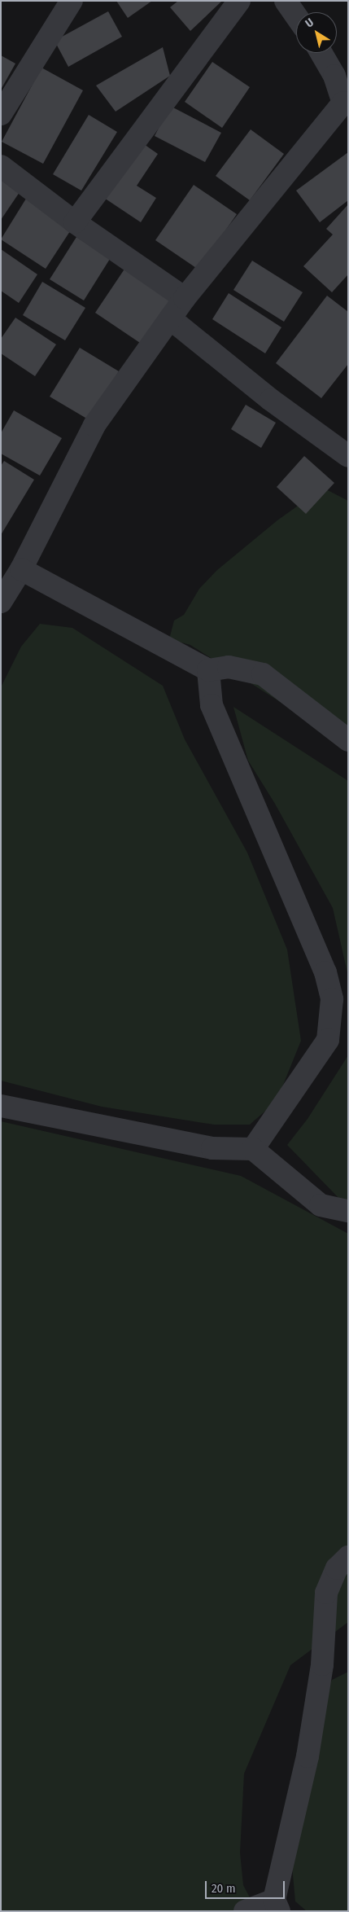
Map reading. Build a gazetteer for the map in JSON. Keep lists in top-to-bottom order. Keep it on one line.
{"scale_bar":"20 m","north":"top left"}
